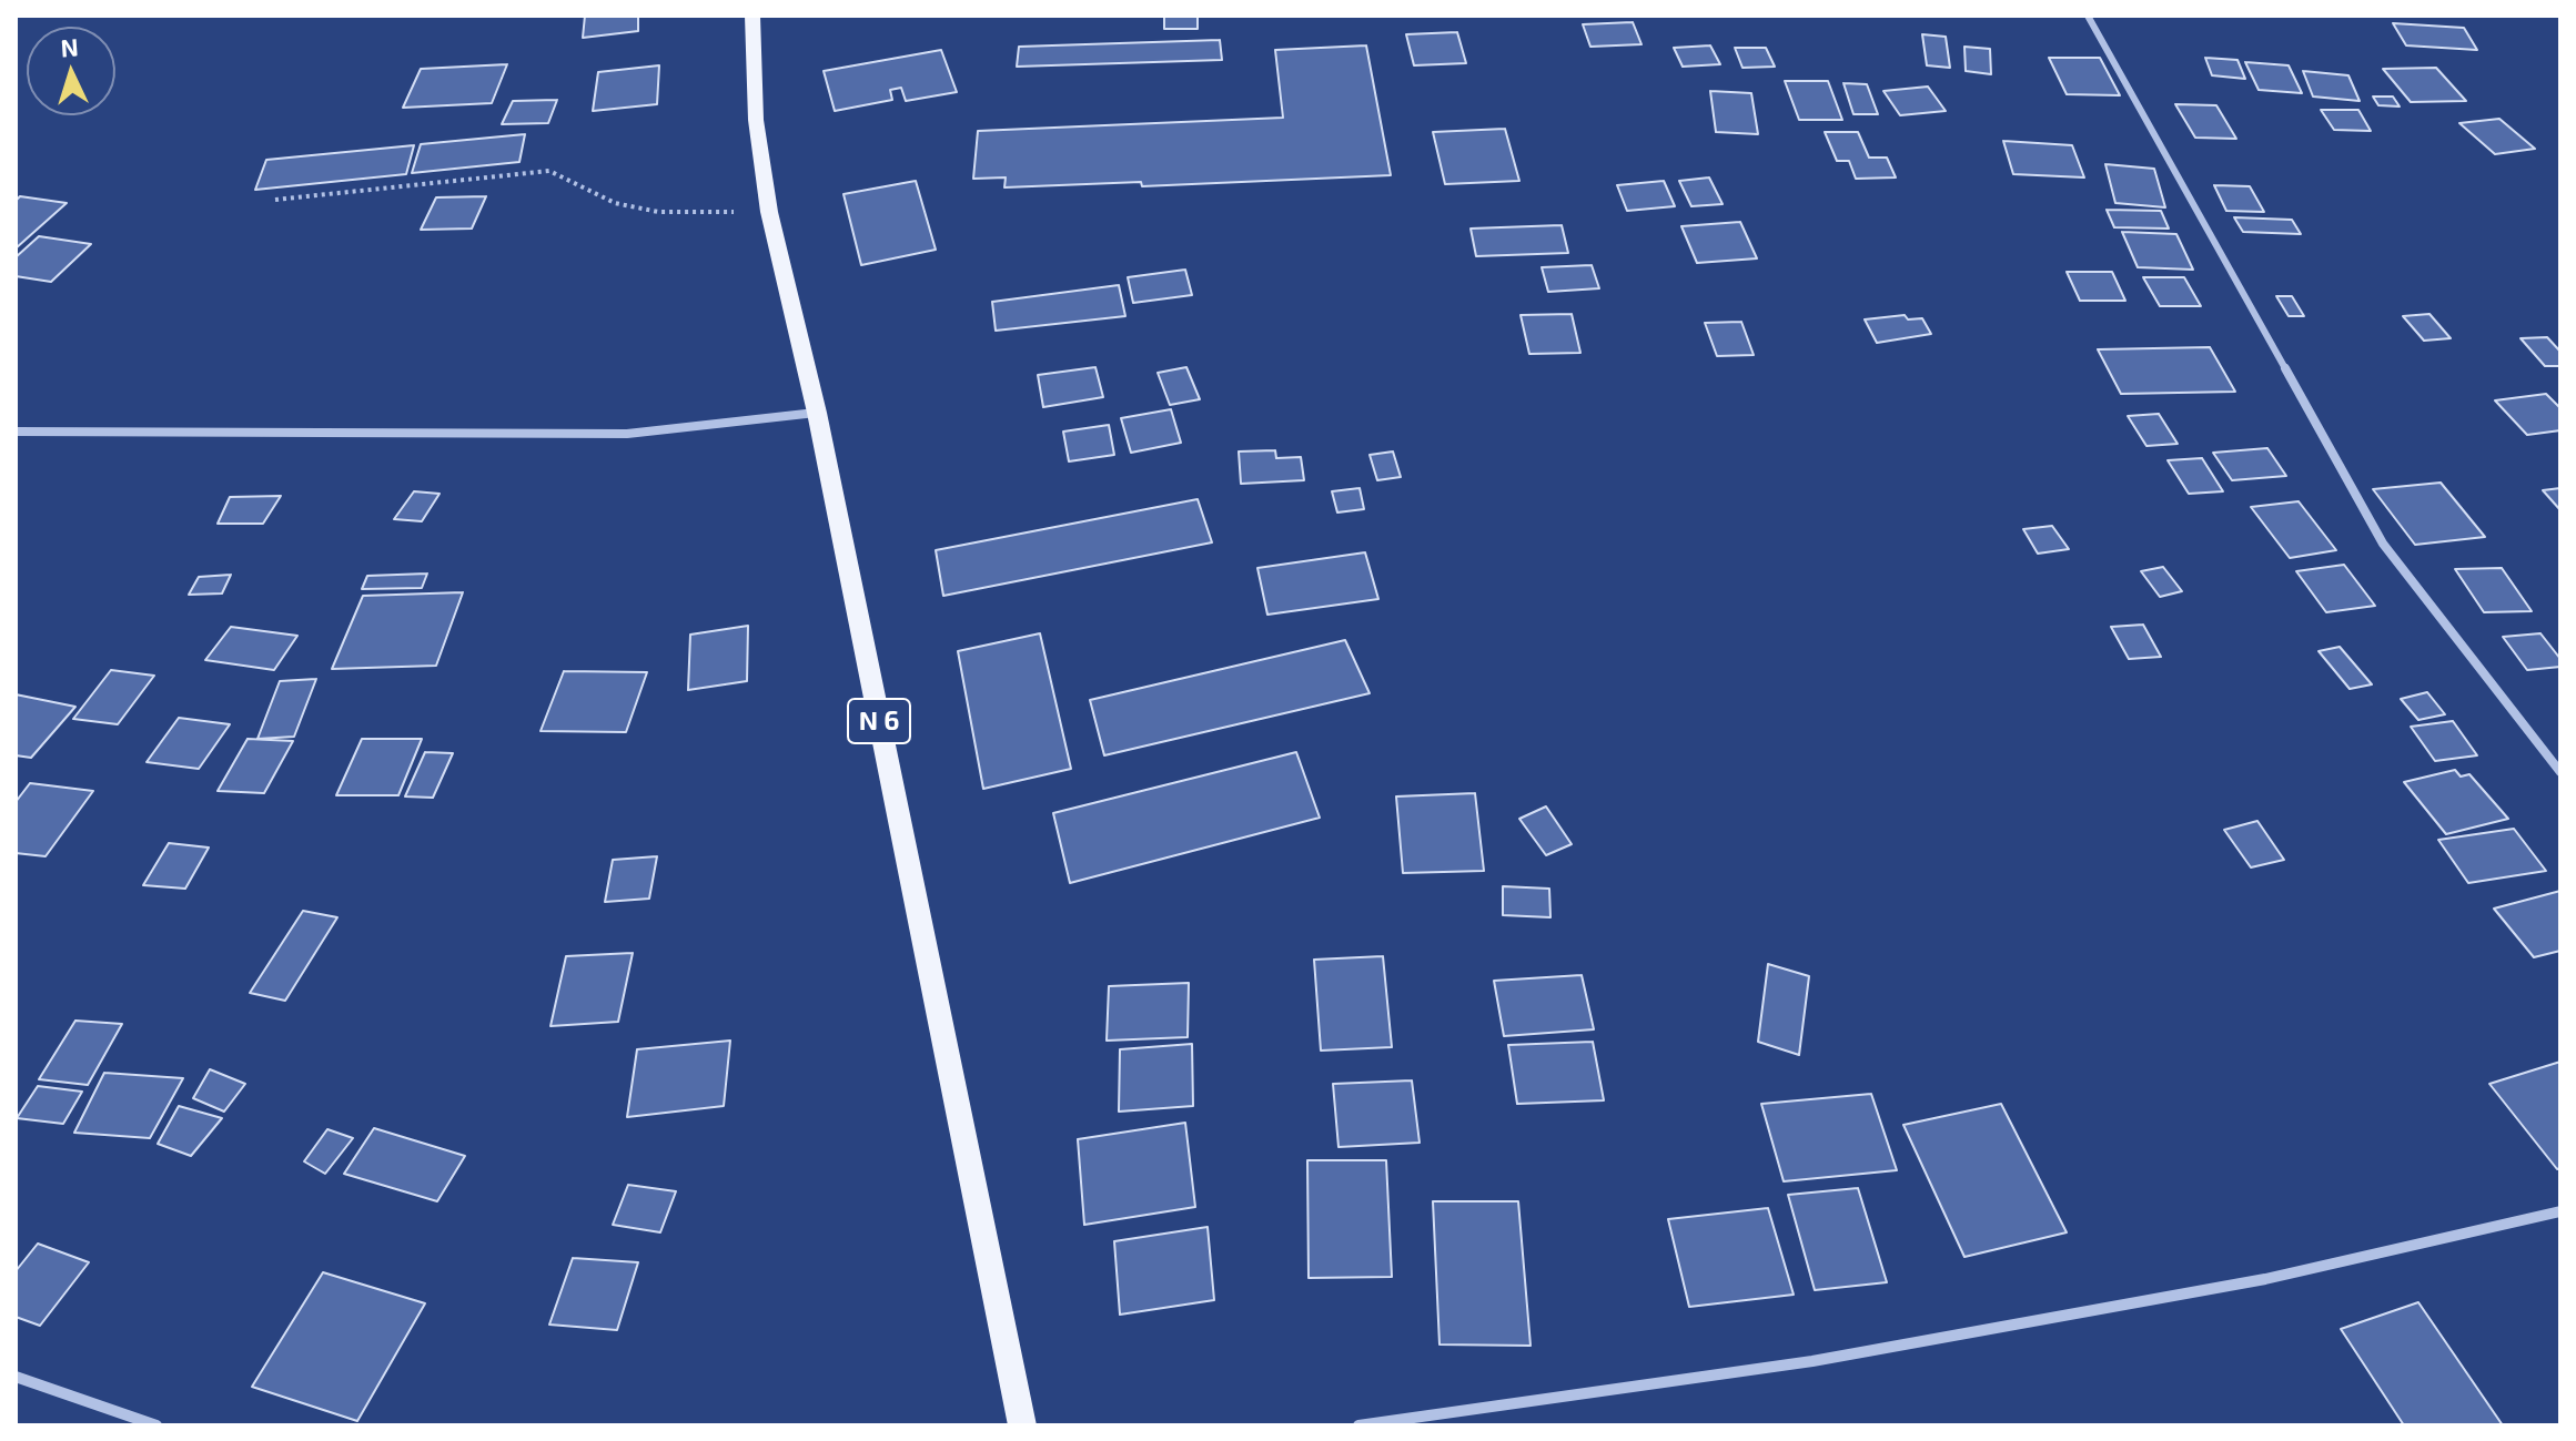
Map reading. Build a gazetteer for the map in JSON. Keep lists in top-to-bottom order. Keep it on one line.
{"streets":{"main road":["N 6"]},"north":"top"}
